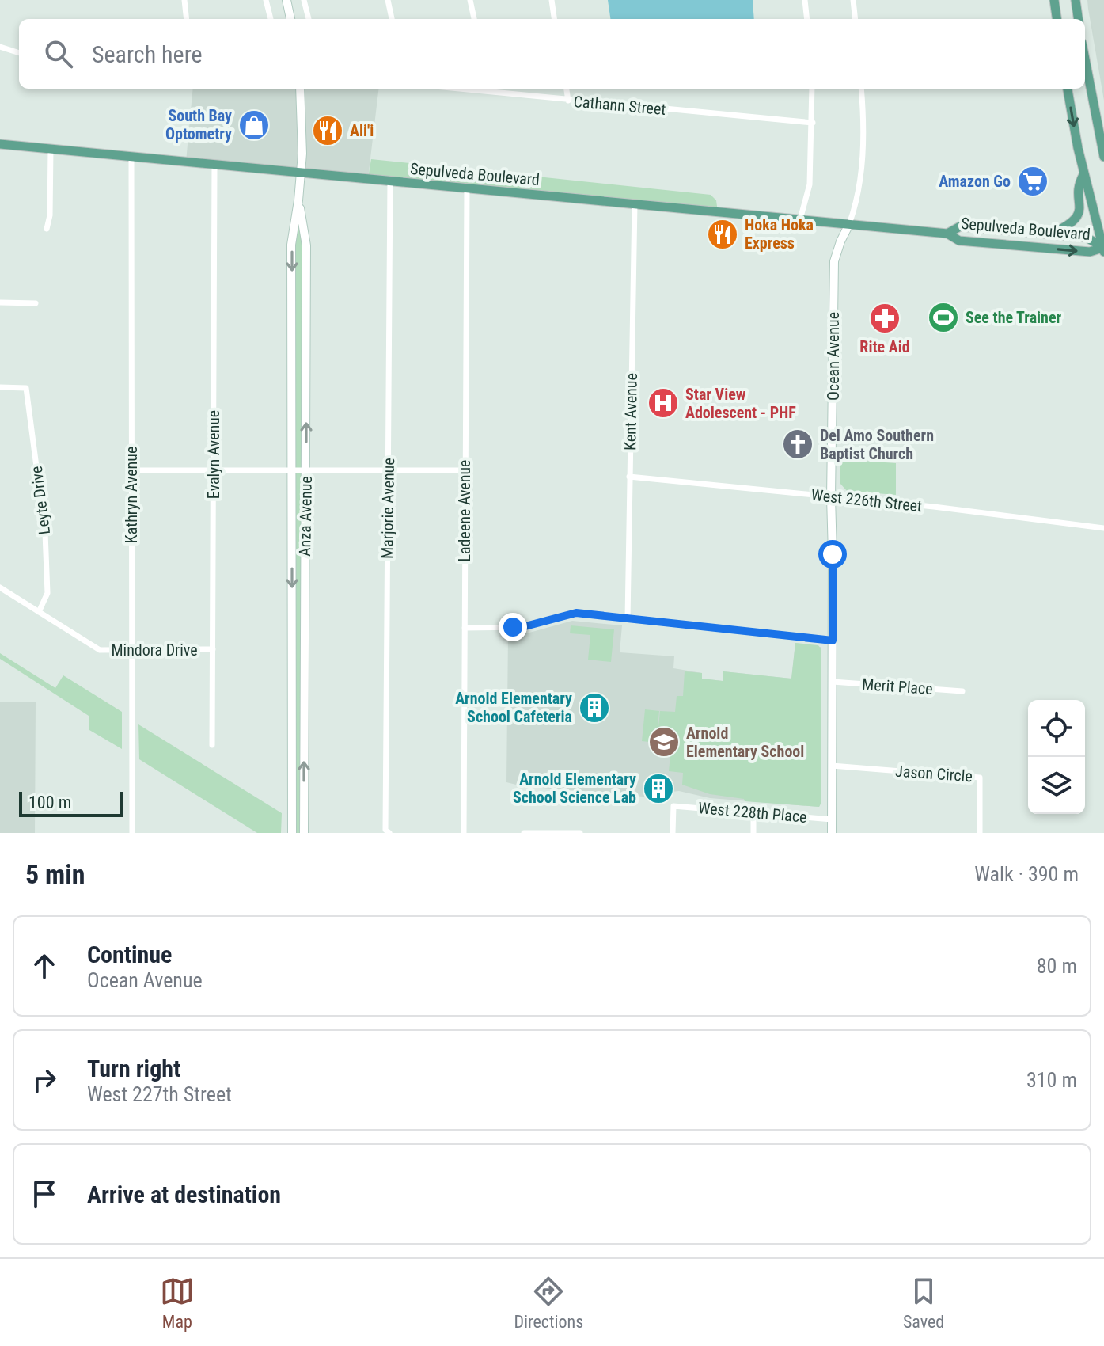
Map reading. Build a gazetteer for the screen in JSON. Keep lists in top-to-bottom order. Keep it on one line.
{"streets":{"main road":["Sepulveda Boulevard","Ocean Avenue","Anza Avenue"],"street":["Cathann Street","Kent Avenue","Evalyn Avenue","Kathryn Avenue","Leyte Drive","West 226th Street","Marjorie Avenue","Ladeene Avenue","Mindora Drive","Merit Place","Jason Circle","West 228th Place"]},"crossings":[["Sepulveda Boulevard","Ocean Avenue"],["Sepulveda Boulevard","Kent Avenue"],["Sepulveda Boulevard","Evalyn Avenue"],["Sepulveda Boulevard","Kathryn Avenue"],["Sepulveda Boulevard","Marjorie Avenue"],["Sepulveda Boulevard","Ladeene Avenue"],["Sepulveda Boulevard","Anza Avenue"],["Ocean Avenue","West 226th Street"],["Ocean Avenue","Merit Place"],["Ocean Avenue","Jason Circle"],["Ocean Avenue","West 228th Place"],["Kent Avenue","West 226th Street"],["Evalyn Avenue","Mindora Drive"],["Kathryn Avenue","Mindora Drive"],["Leyte Drive","Mindora Drive"]],"places":{"shop":["South Bay Optometry"],"restaurant":["Ali'i","Hoka Hoka Express"],"supermarket":["Amazon Go"],"sports":["See the Trainer"],"pharmacy":["Rite Aid"],"hospital":["Star View Adolescent - PHF"],"church":["Del Amo Southern Baptist Church"],"building":["Arnold Elementary School Cafeteria","Arnold Elementary School Science Lab"],"school or university":["Arnold Elementary School"]},"scale_bar":"100 m","page":{"search":"Search here","scale":"100 m","heading":["5 min","Walk · 390 m"],"list":[["Continue","Ocean Avenue","80 m"],["Turn right","West 227th Street","310 m"],"Arrive at destination"],"nav":["Map","Directions","Saved"]}}
